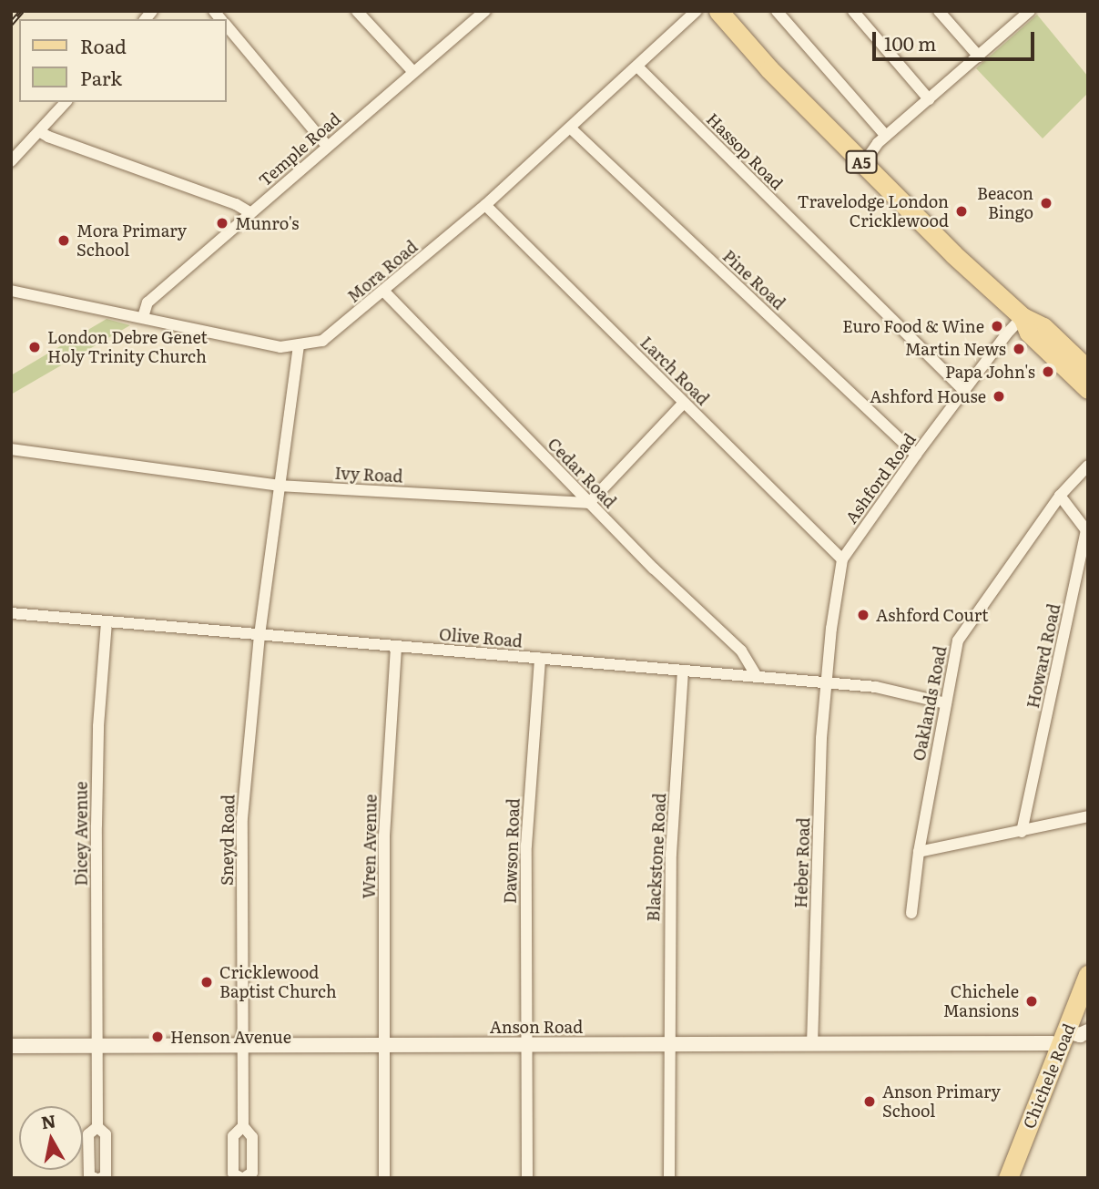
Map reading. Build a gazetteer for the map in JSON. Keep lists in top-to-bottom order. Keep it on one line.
{"streets":{"main road":["A5","Chichele Road"],"street":["Temple Road","Hassop Road","Mora Road","Pine Road","Larch Road","Cedar Road","Ivy Road","Ashford Road","Olive Road","Howard Road","Oaklands Road","Dicey Avenue","Sneyd Road","Wren Avenue","Dawson Road","Blackstone Road","Heber Road","Anson Road"]},"crossings":[["Temple Road","Mora Road"],["Hassop Road","Mora Road"],["Hassop Road","Ashford Road"],["A5","Ashford Road"],["Mora Road","Pine Road"],["Mora Road","Larch Road"],["Mora Road","Cedar Road"],["Mora Road","Sneyd Road"],["Pine Road","Ashford Road"],["Larch Road","Ashford Road"],["Cedar Road","Ivy Road"],["Cedar Road","Olive Road"],["Ivy Road","Sneyd Road"],["Ashford Road","Olive Road"],["Ashford Road","Heber Road"],["Olive Road","Oaklands Road"],["Olive Road","Dicey Avenue"],["Olive Road","Sneyd Road"],["Olive Road","Wren Avenue"],["Olive Road","Dawson Road"],["Olive Road","Blackstone Road"],["Olive Road","Heber Road"],["Howard Road","Oaklands Road"],["Dicey Avenue","Anson Road"],["Sneyd Road","Anson Road"],["Wren Avenue","Anson Road"],["Dawson Road","Anson Road"],["Blackstone Road","Anson Road"],["Heber Road","Anson Road"],["Anson Road","Chichele Road"]],"places":["Beacon Bingo","Travelodge London Cricklewood","Munro's","Mora Primary School","Euro Food & Wine","London Debre Genet Holy Trinity Church","Martin News","Papa John's","Ashford House","Ashford Court","Cricklewood Baptist Church","Chichele Mansions","Henson Avenue","Anson Primary School"],"legend":["Road","Park"],"scale_bar":"100 m","north":"top"}
